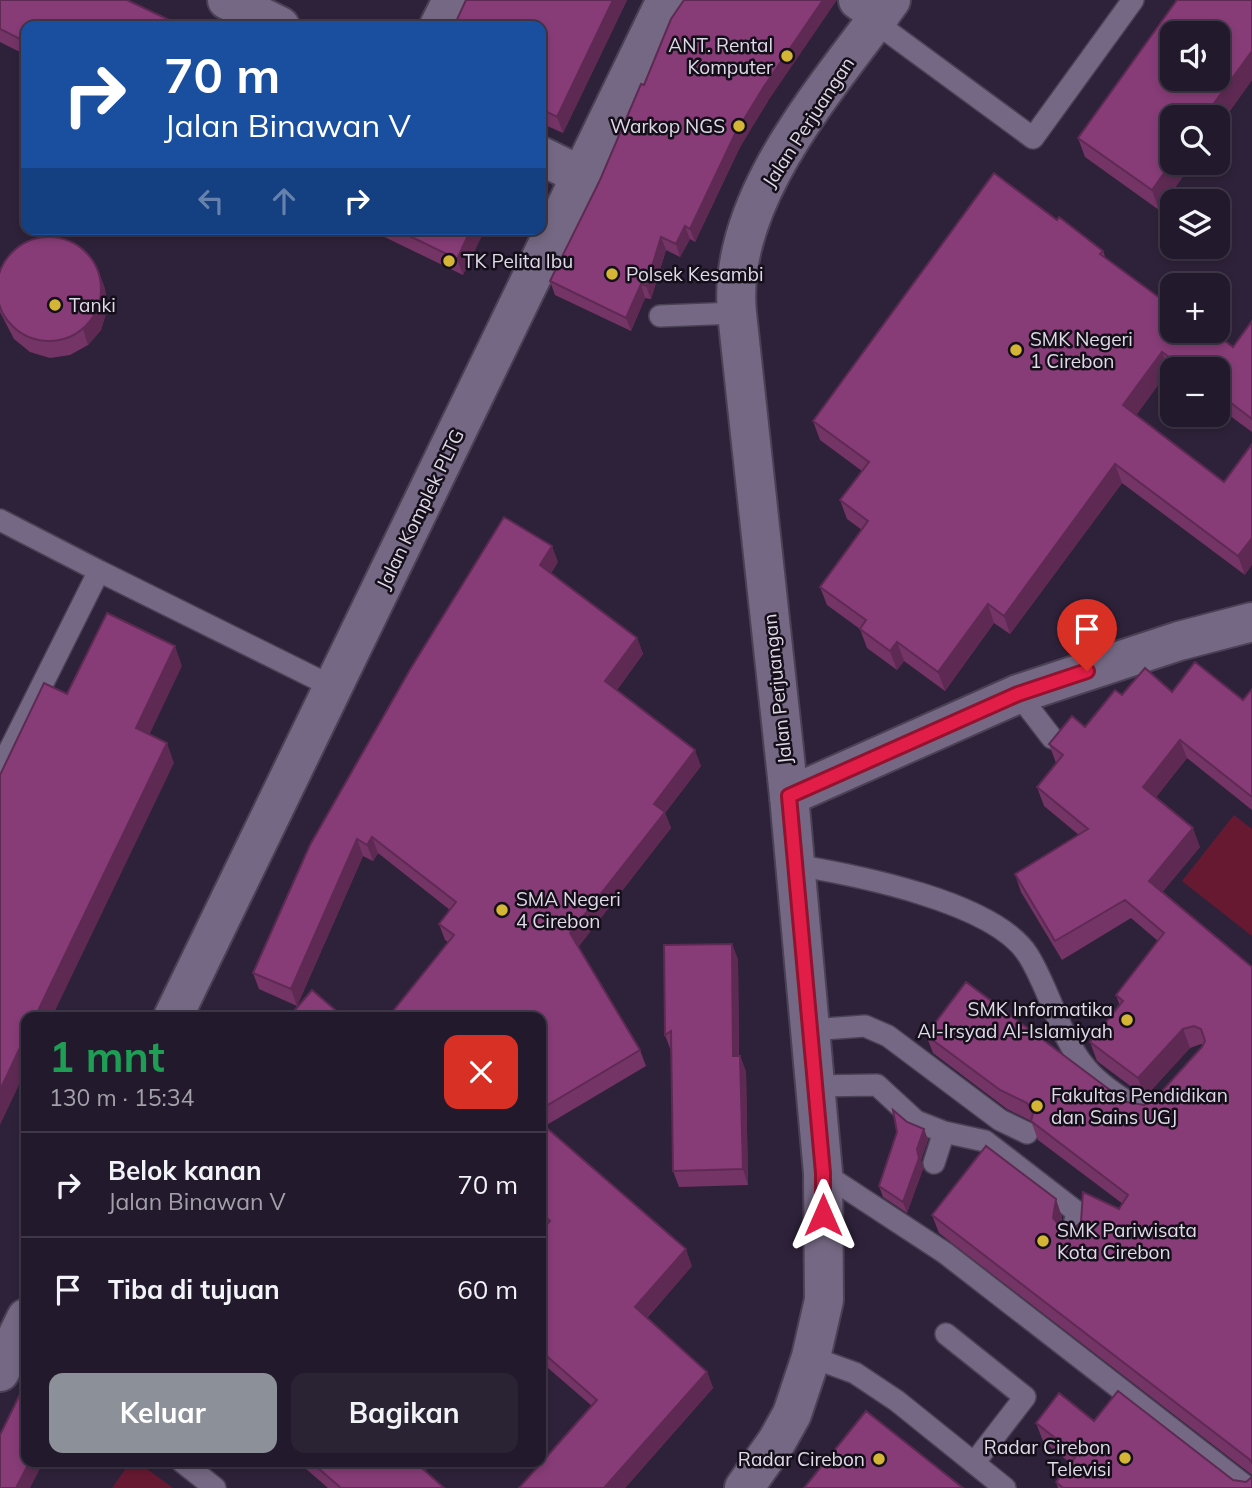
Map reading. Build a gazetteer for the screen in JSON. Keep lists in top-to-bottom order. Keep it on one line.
{"streets":{"street":["Jalan Perjuangan","Jalan Komplek PLTG"]},"places":["ANT. Rental Komputer","Warkop NGS","TK Pelita Ibu","Polsek Kesambi","Tanki","SMK Negeri 1 Cirebon","SMA Negeri 4 Cirebon","SMK Informatika Al-Irsyad Al-Islamiyah","Fakultas Pendidikan dan Sains UGJ","SMK Pariwisata Kota Cirebon","Radar Cirebon Televisi","Radar Cirebon"],"page":{"map_buttons":["+","−"],"turn":["70 m","Jalan Binawan V"],"heading":["1 mnt","130 m · 15:34"],"list":[{"name":"Belok kanan","note":"Jalan Binawan V","value":"70 m"},{"name":"Tiba di tujuan","value":"60 m"}],"buttons":["Keluar","Bagikan"]}}
